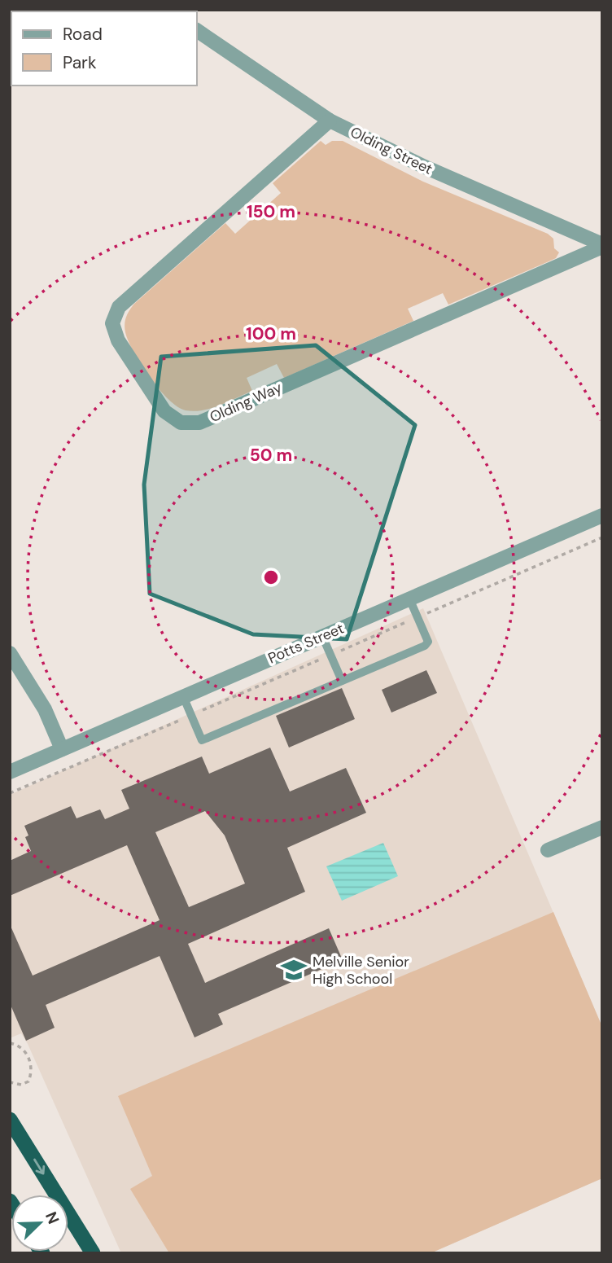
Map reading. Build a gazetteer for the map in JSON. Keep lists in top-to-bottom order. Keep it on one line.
{"streets":{"street":["Olding Street","Olding Way","Potts Street"]},"crossings":[["Olding Street","Olding Way"]],"places":{"school or university":["Melville Senior High School"]},"legend":["Road","Park"],"north":"top right","rings":["150 m","100 m","50 m"]}
